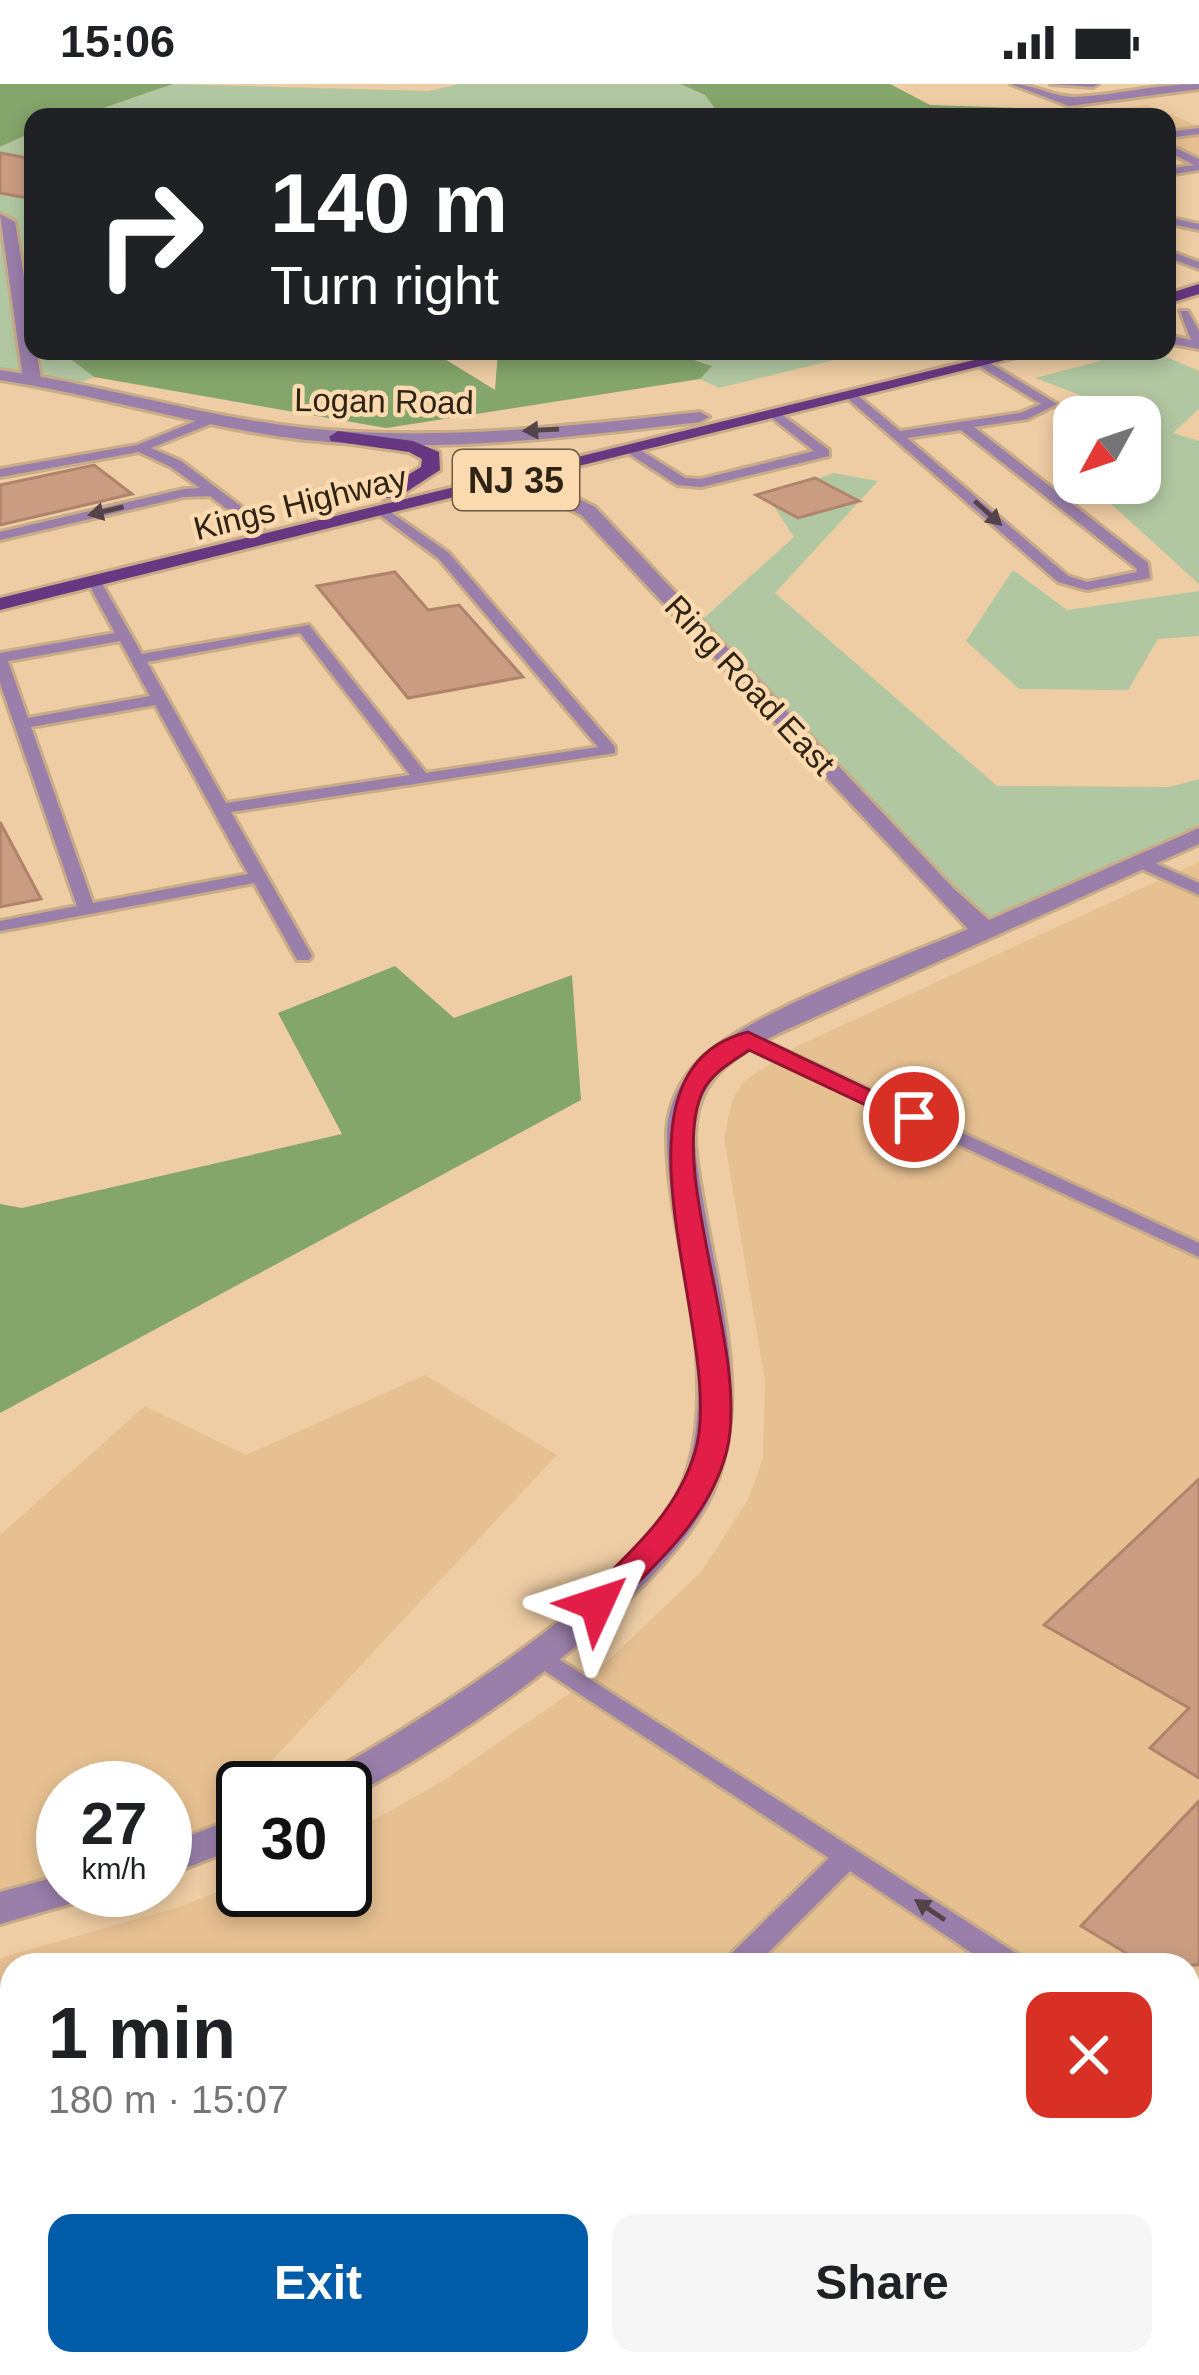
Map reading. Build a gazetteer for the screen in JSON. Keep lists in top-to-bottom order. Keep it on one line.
{"streets":{"main road":["NJ 35","Kings Highway"],"street":["Logan Road","Ring Road East"]},"crossings":[["Logan Road","Kings Highway"],["Kings Highway","Ring Road East"]],"one_way":["Logan Road"],"north":"bottom left","page":{"status":"15:06","turn":["140 m","Turn right"],"speed":"27 km/h","limit":"30","heading":["1 min","180 m · 15:07"],"buttons":["Exit","Share"]}}
